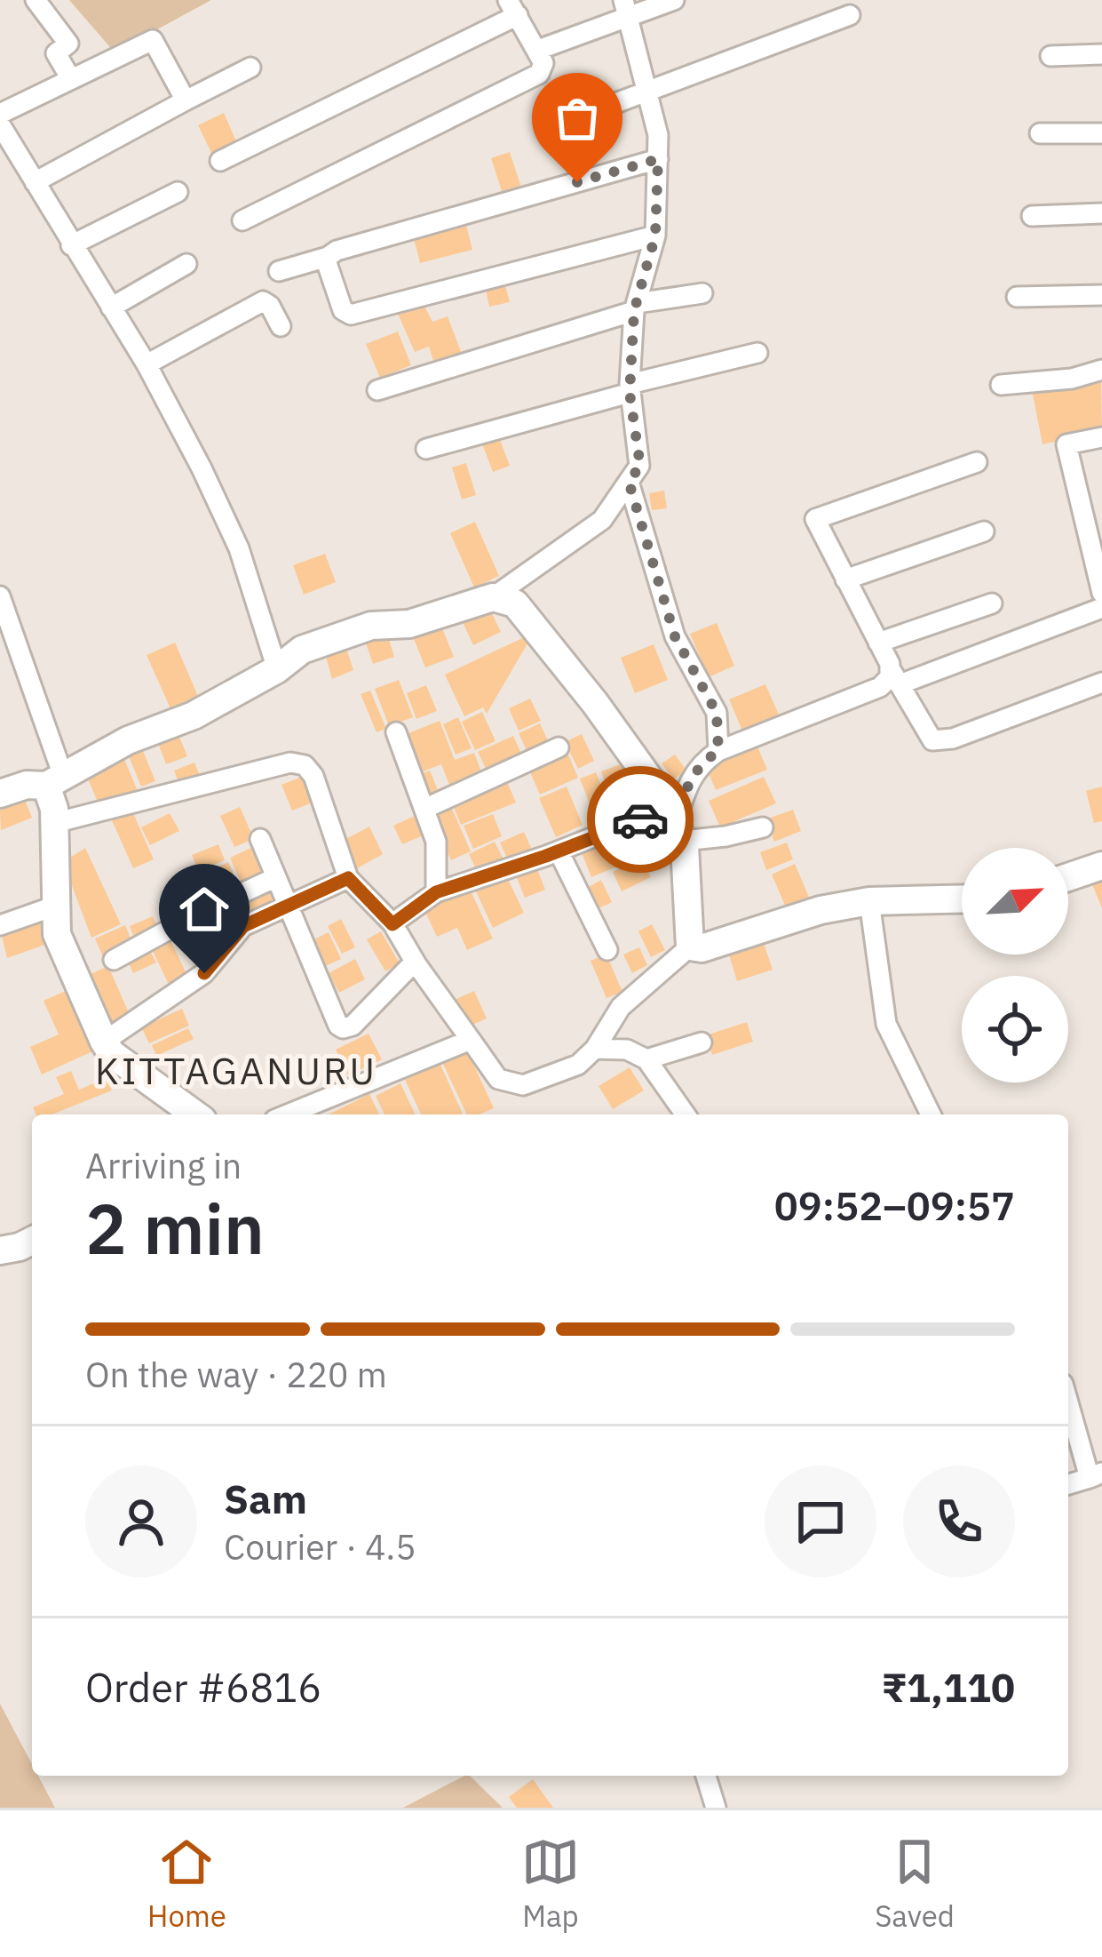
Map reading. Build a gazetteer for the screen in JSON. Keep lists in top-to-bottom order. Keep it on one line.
{"districts":["KITTAGANURU"],"north":"top right","page":{"heading":["2 min","Arriving in","09:52–09:57"],"panel":["Sam","Courier · 4.5","Order #6816","₹1,110"],"bar":"On the way · 220 m","tabs":["Home","Map","Saved"]}}
